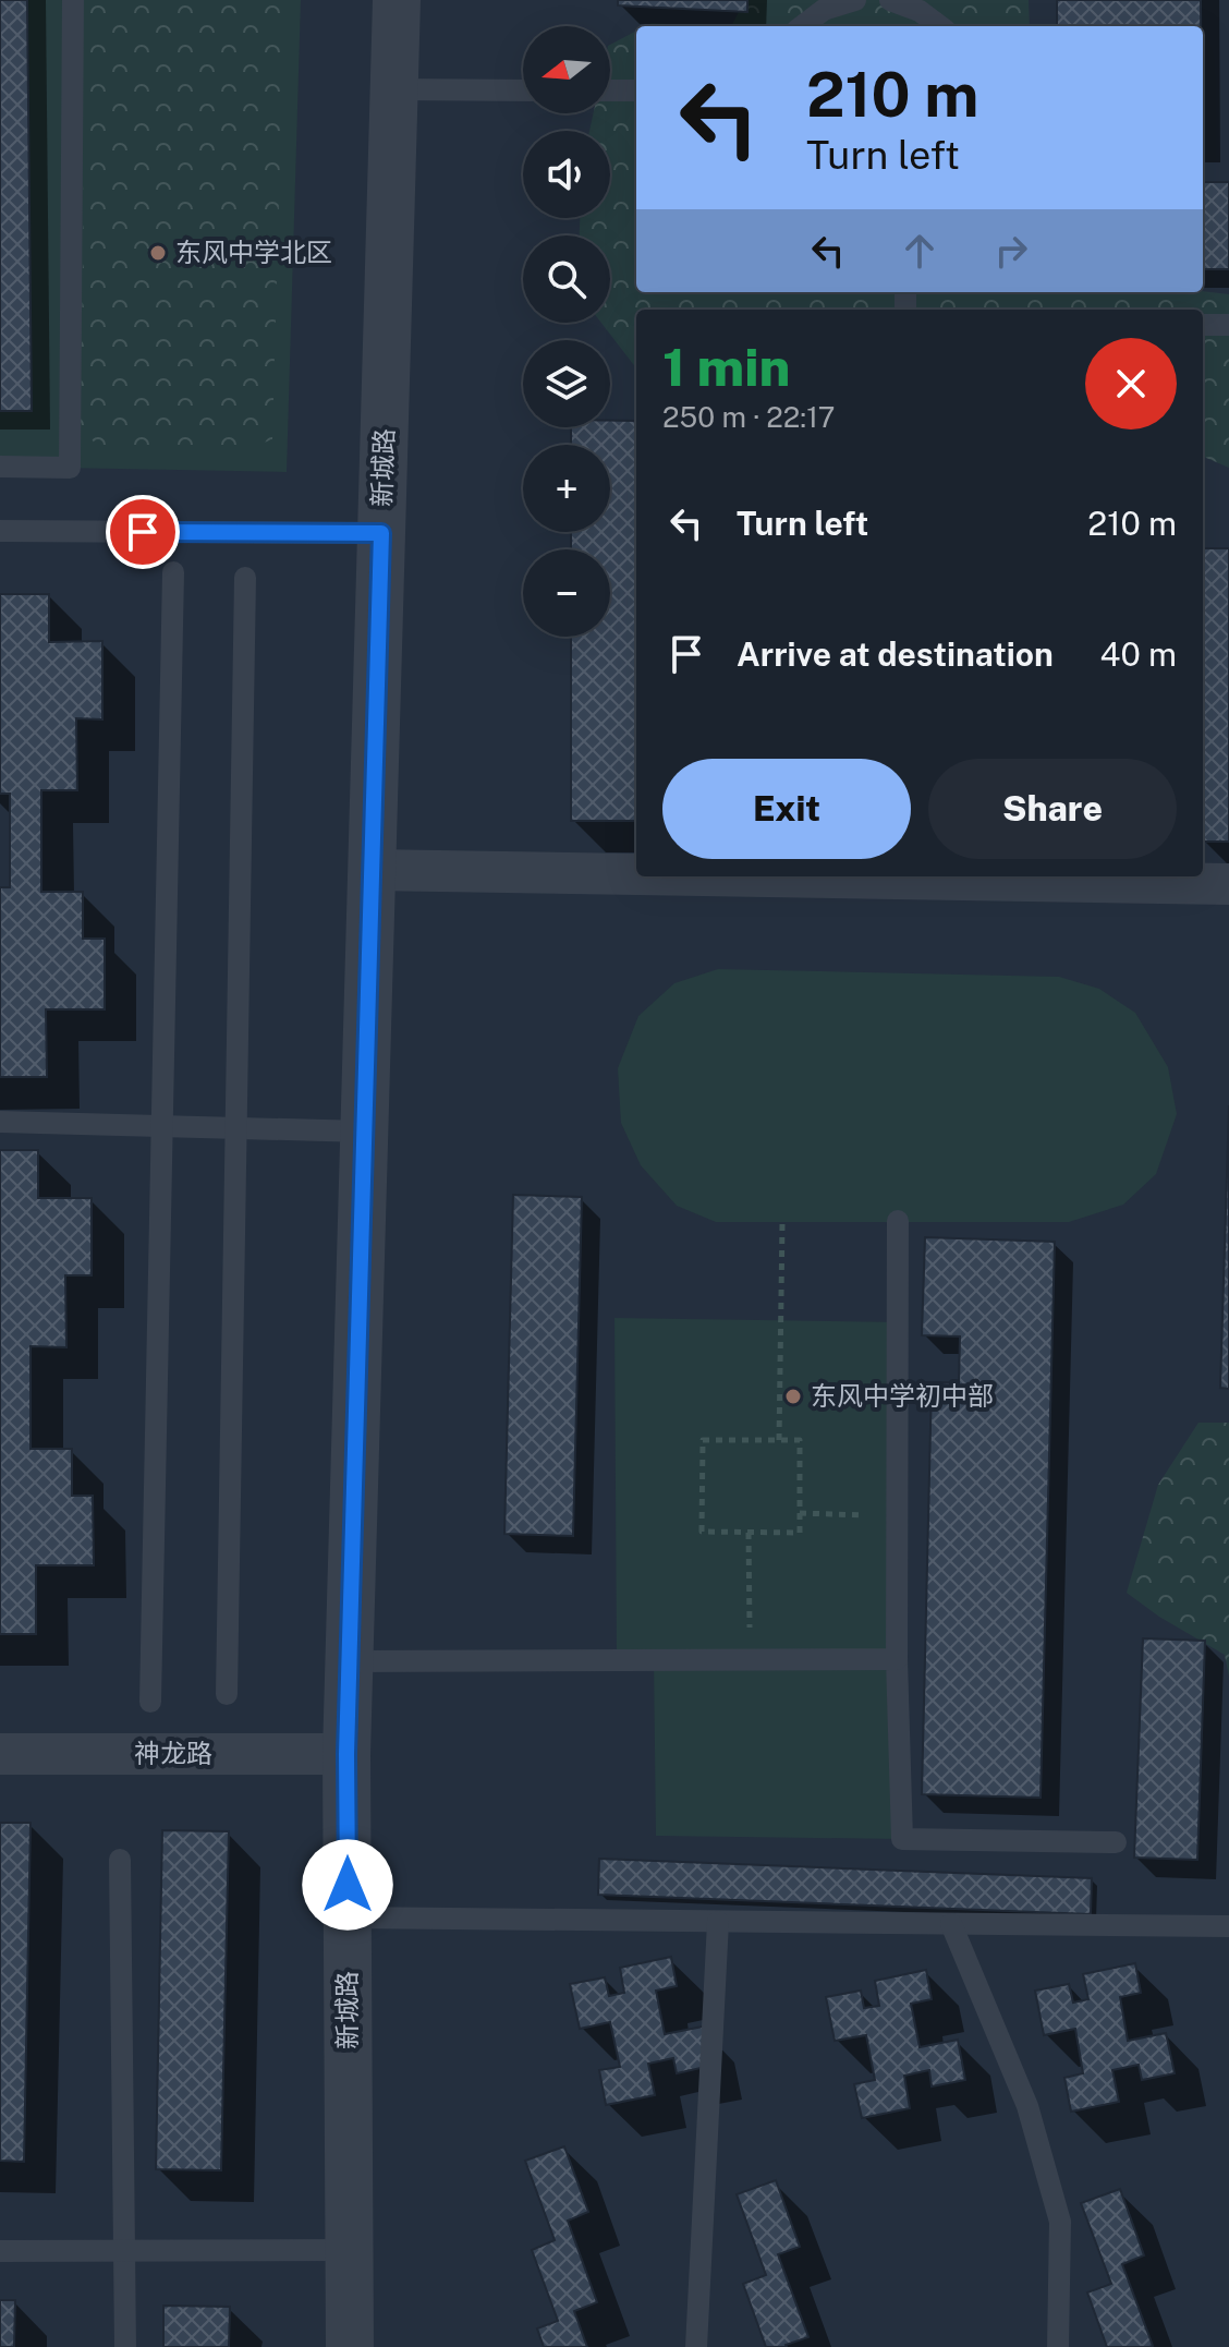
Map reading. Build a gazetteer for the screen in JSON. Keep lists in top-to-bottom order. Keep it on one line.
{"streets":{"street":["新城路","神龙路"]},"crossings":[["新城路","神龙路"]],"places":["东风中学北区","东风中学初中部"],"north":"left","page":{"map_buttons":["+","−"],"turn":["210 m","Turn left"],"heading":["1 min","250 m · 22:17"],"list":[{"name":"Turn left","value":"210 m"},{"name":"Arrive at destination","value":"40 m"}],"buttons":["Exit","Share"]}}
